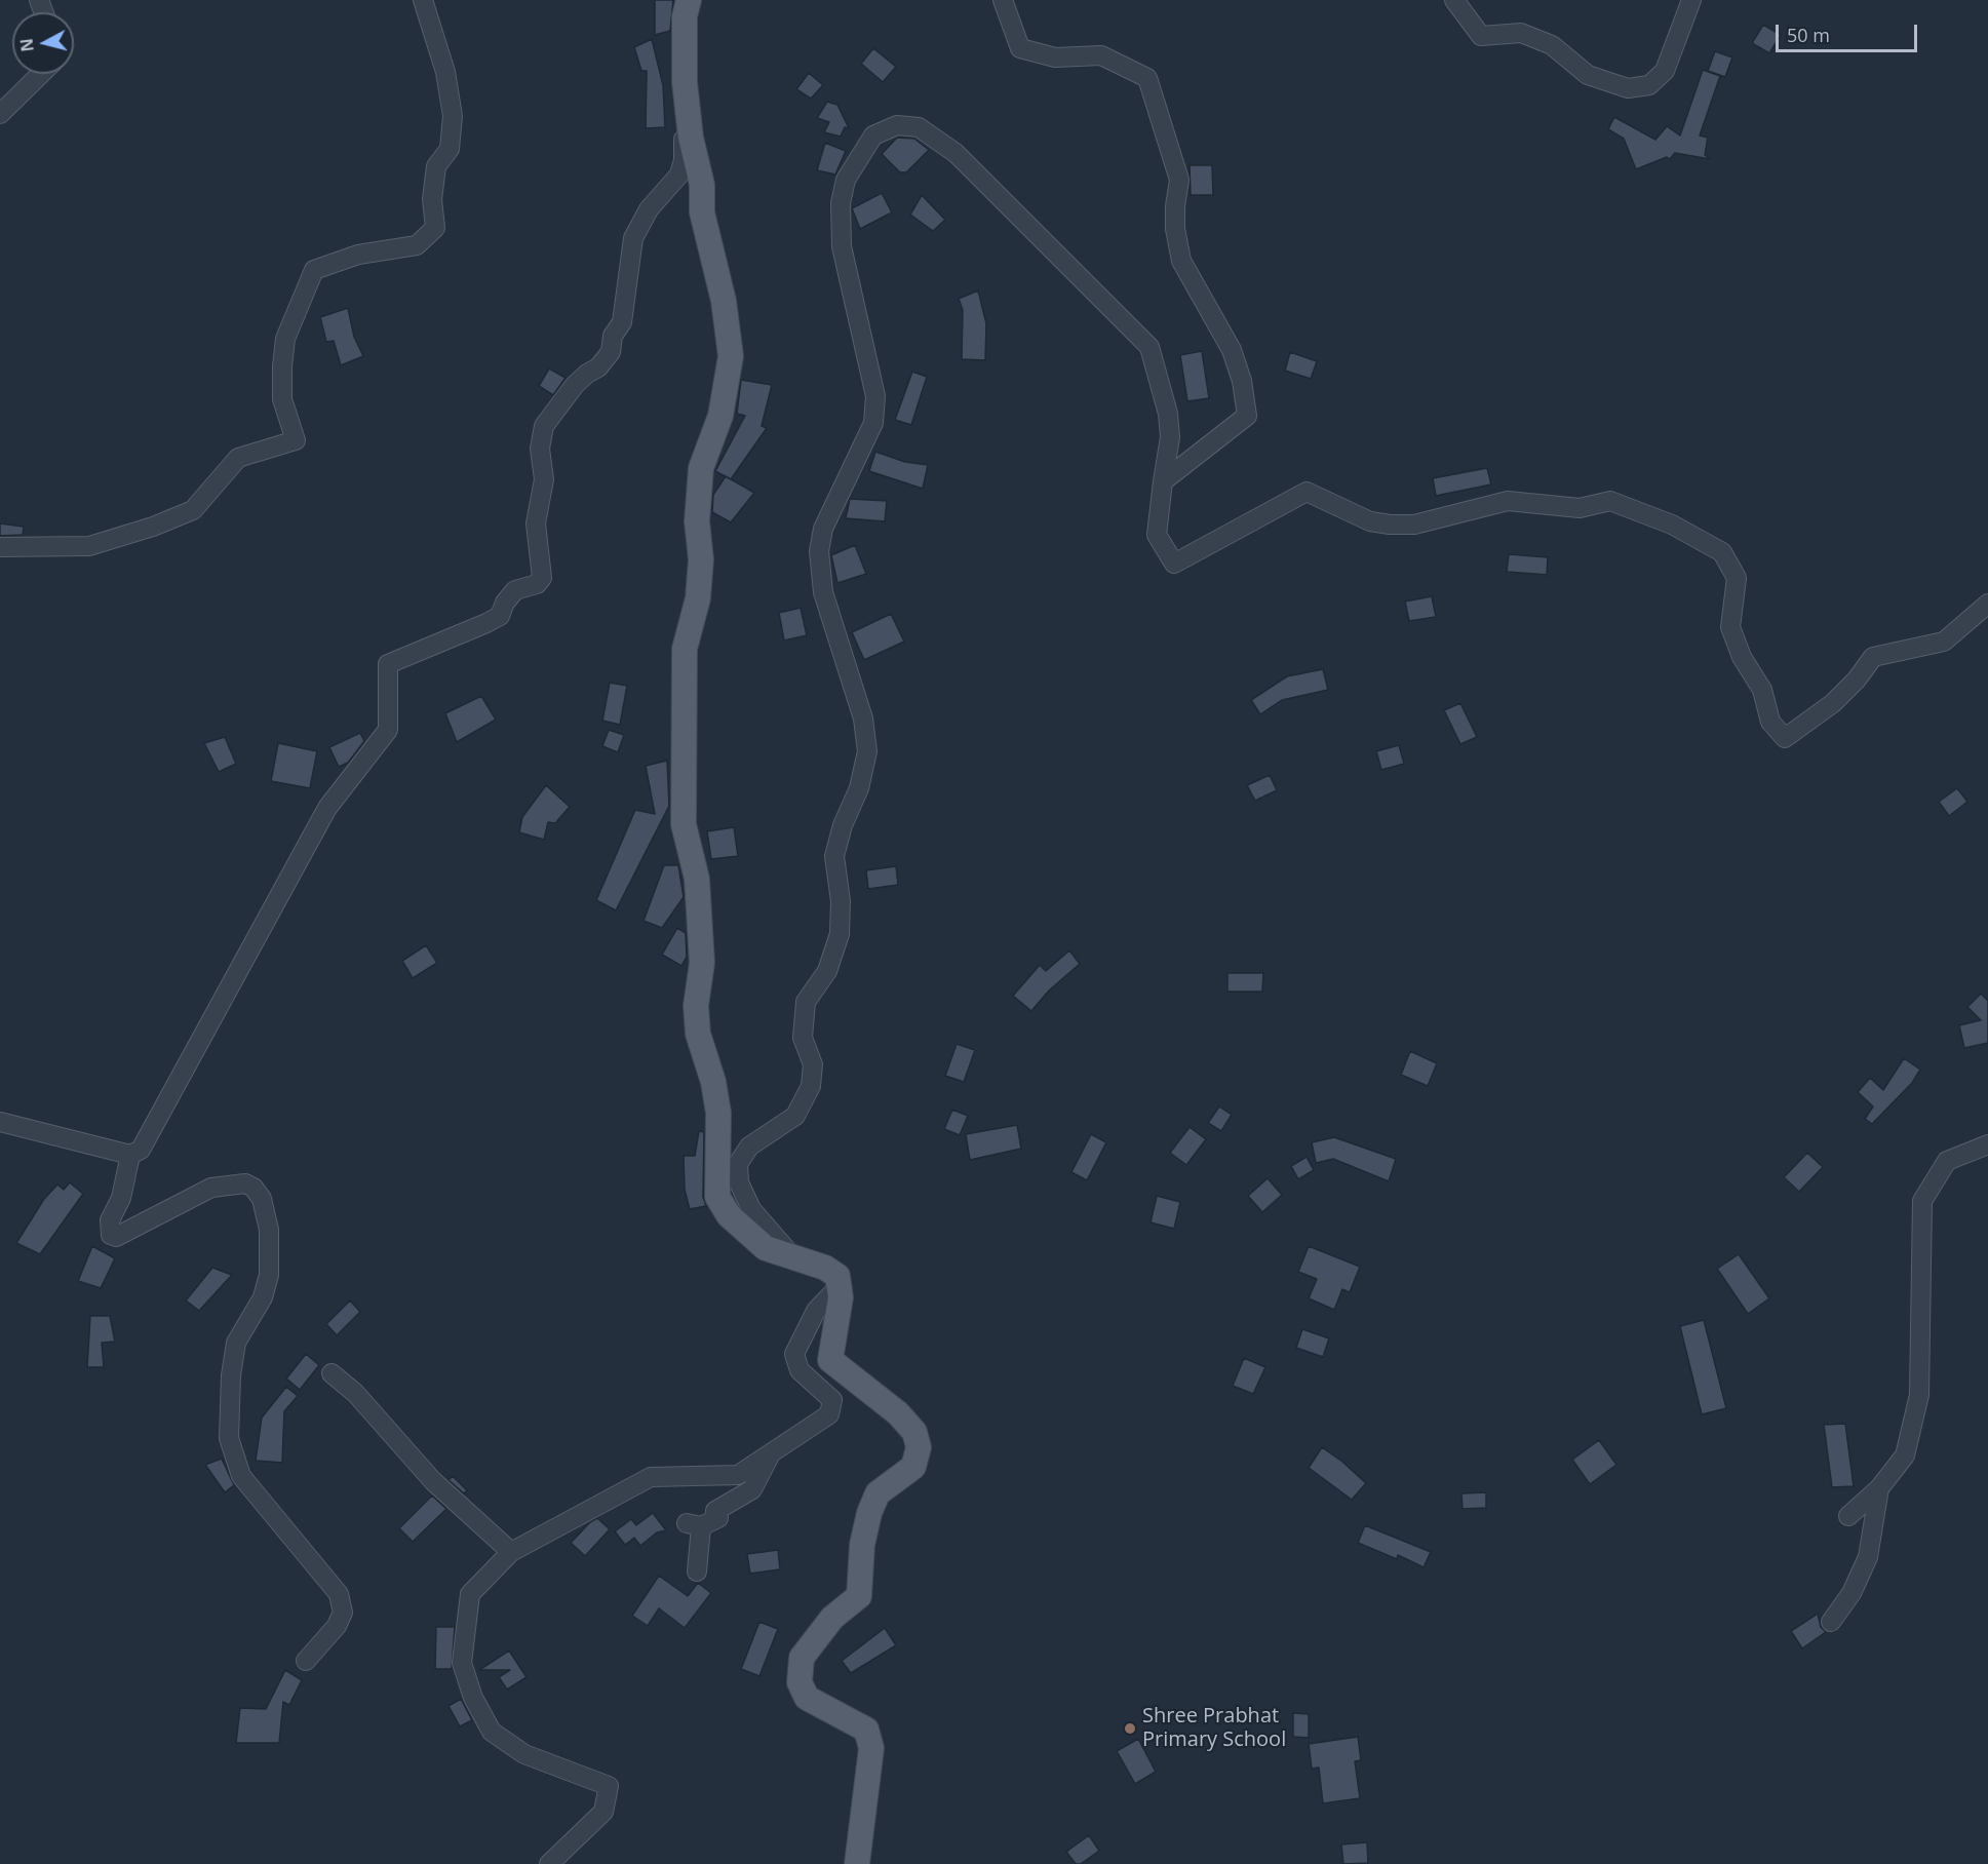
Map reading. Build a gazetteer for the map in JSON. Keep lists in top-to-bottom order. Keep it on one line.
{"places":["Shree Prabhat Primary School"],"scale_bar":"50 m","north":"left"}
